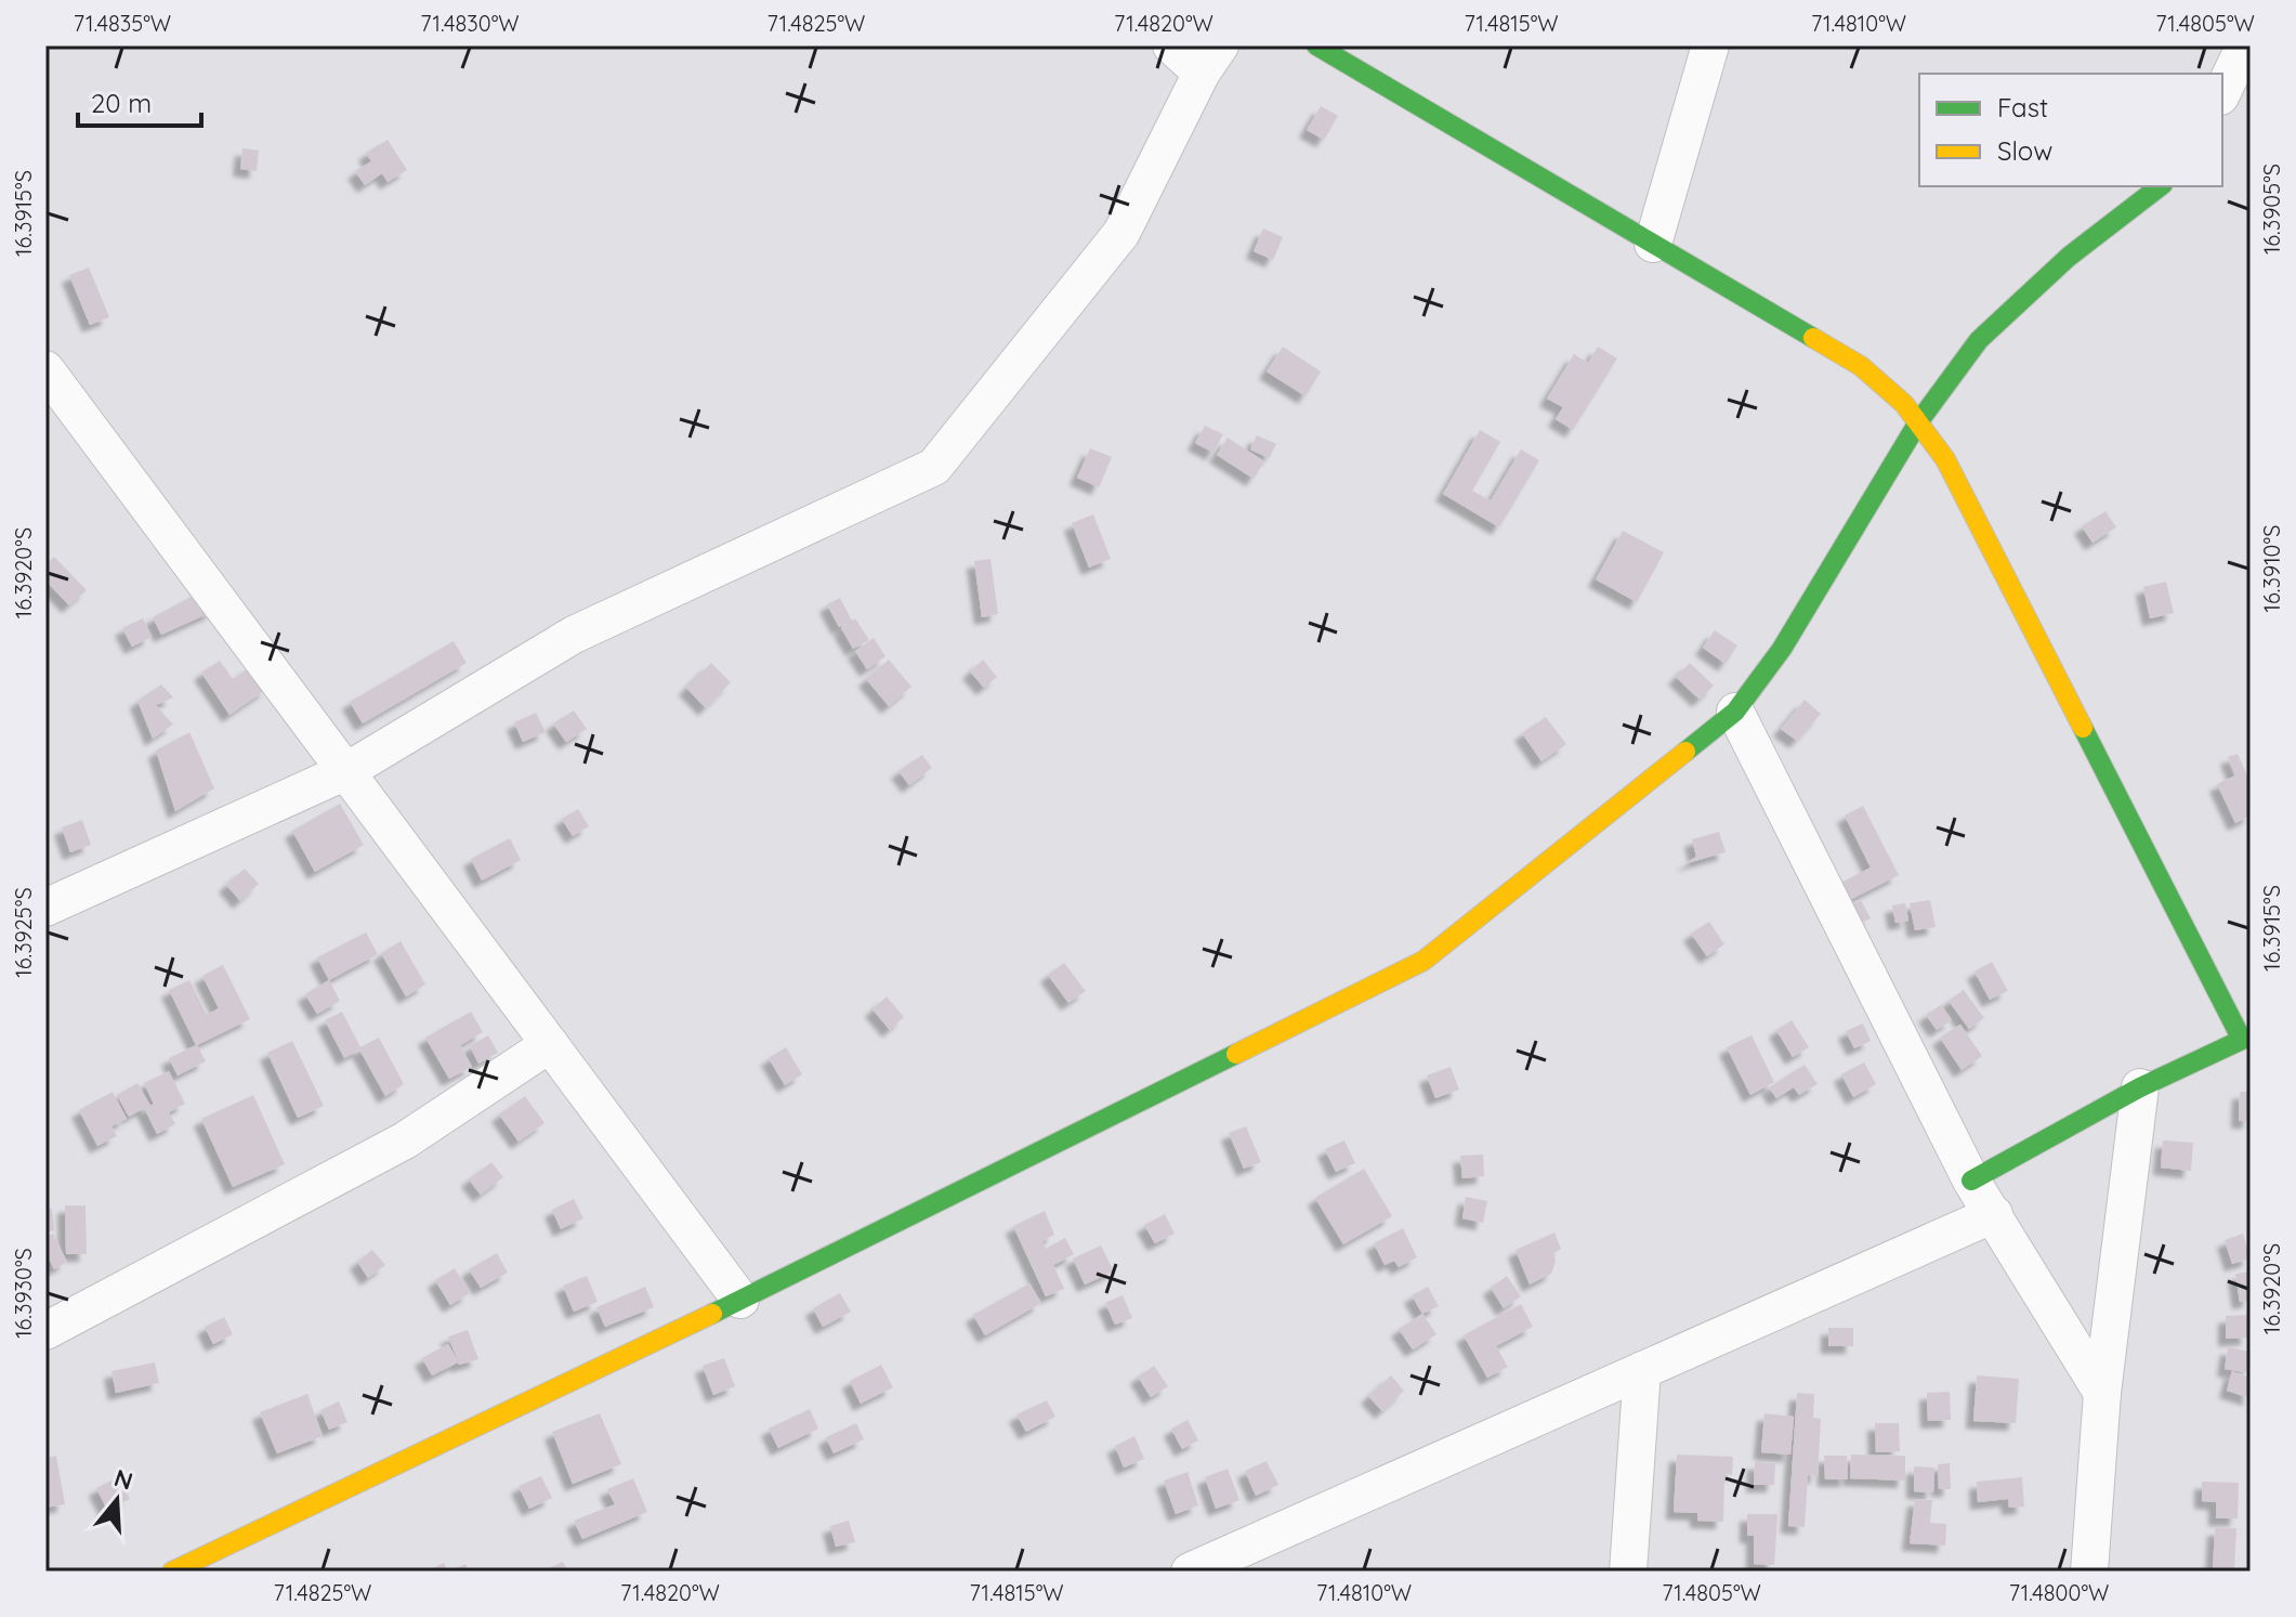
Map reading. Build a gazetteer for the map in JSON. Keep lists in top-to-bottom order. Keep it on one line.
{"legend":["Fast","Slow"],"scale_bar":"20 m","north":"top","coordinates":["71.4835°W","71.4830°W","71.4825°W","71.4820°W","71.4815°W","71.4810°W","71.4805°W","16.3905°S","16.3915°S","16.3910°S","16.3920°S","16.3925°S","16.3930°S","71.4800°W"]}
